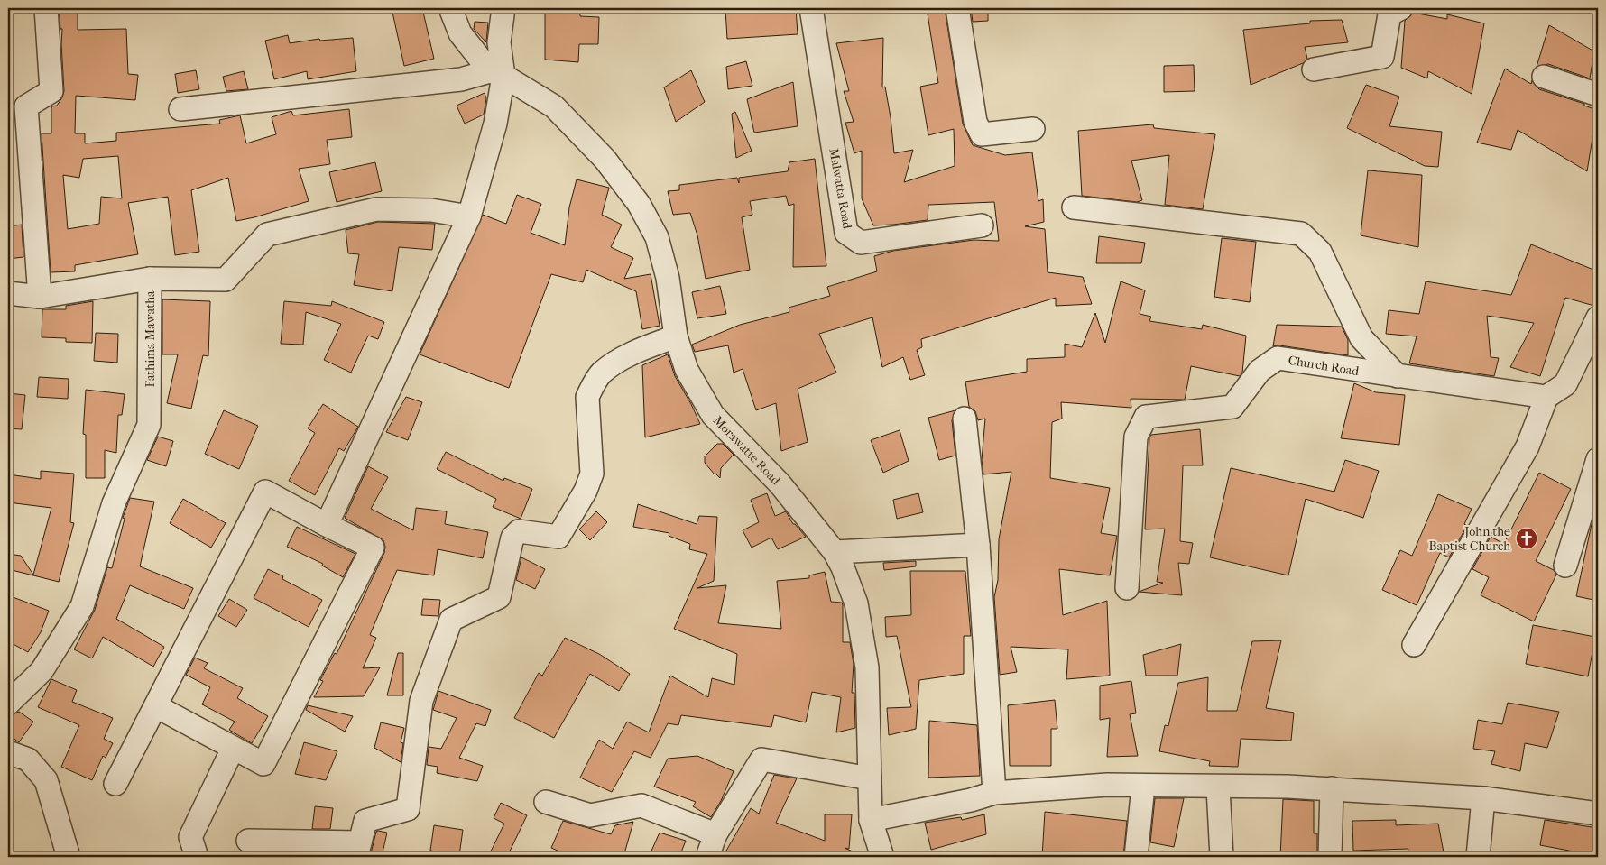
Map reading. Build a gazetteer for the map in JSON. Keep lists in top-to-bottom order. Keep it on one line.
{"streets":{"street":["Malwatta Road","Fathima Mawatha","Church Road","Morawatte Road"]},"places":{"church":["John the Baptist Church"]}}
